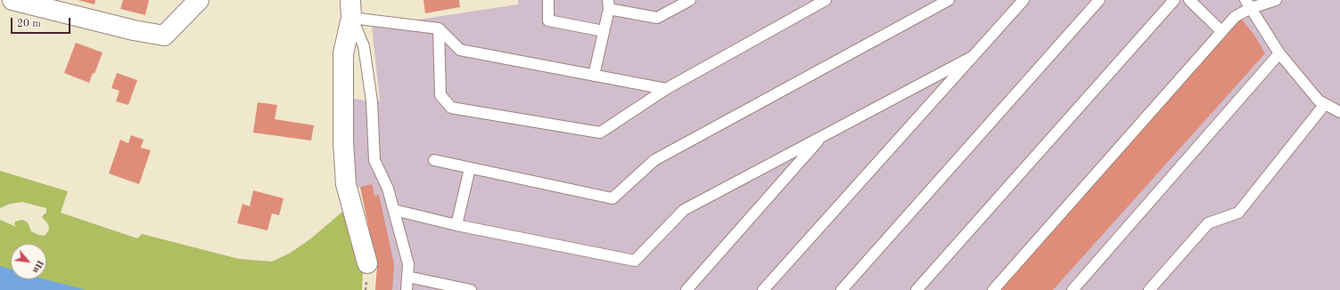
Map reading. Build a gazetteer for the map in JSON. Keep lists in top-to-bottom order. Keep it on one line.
{"scale_bar":"20 m","north":"bottom right"}
